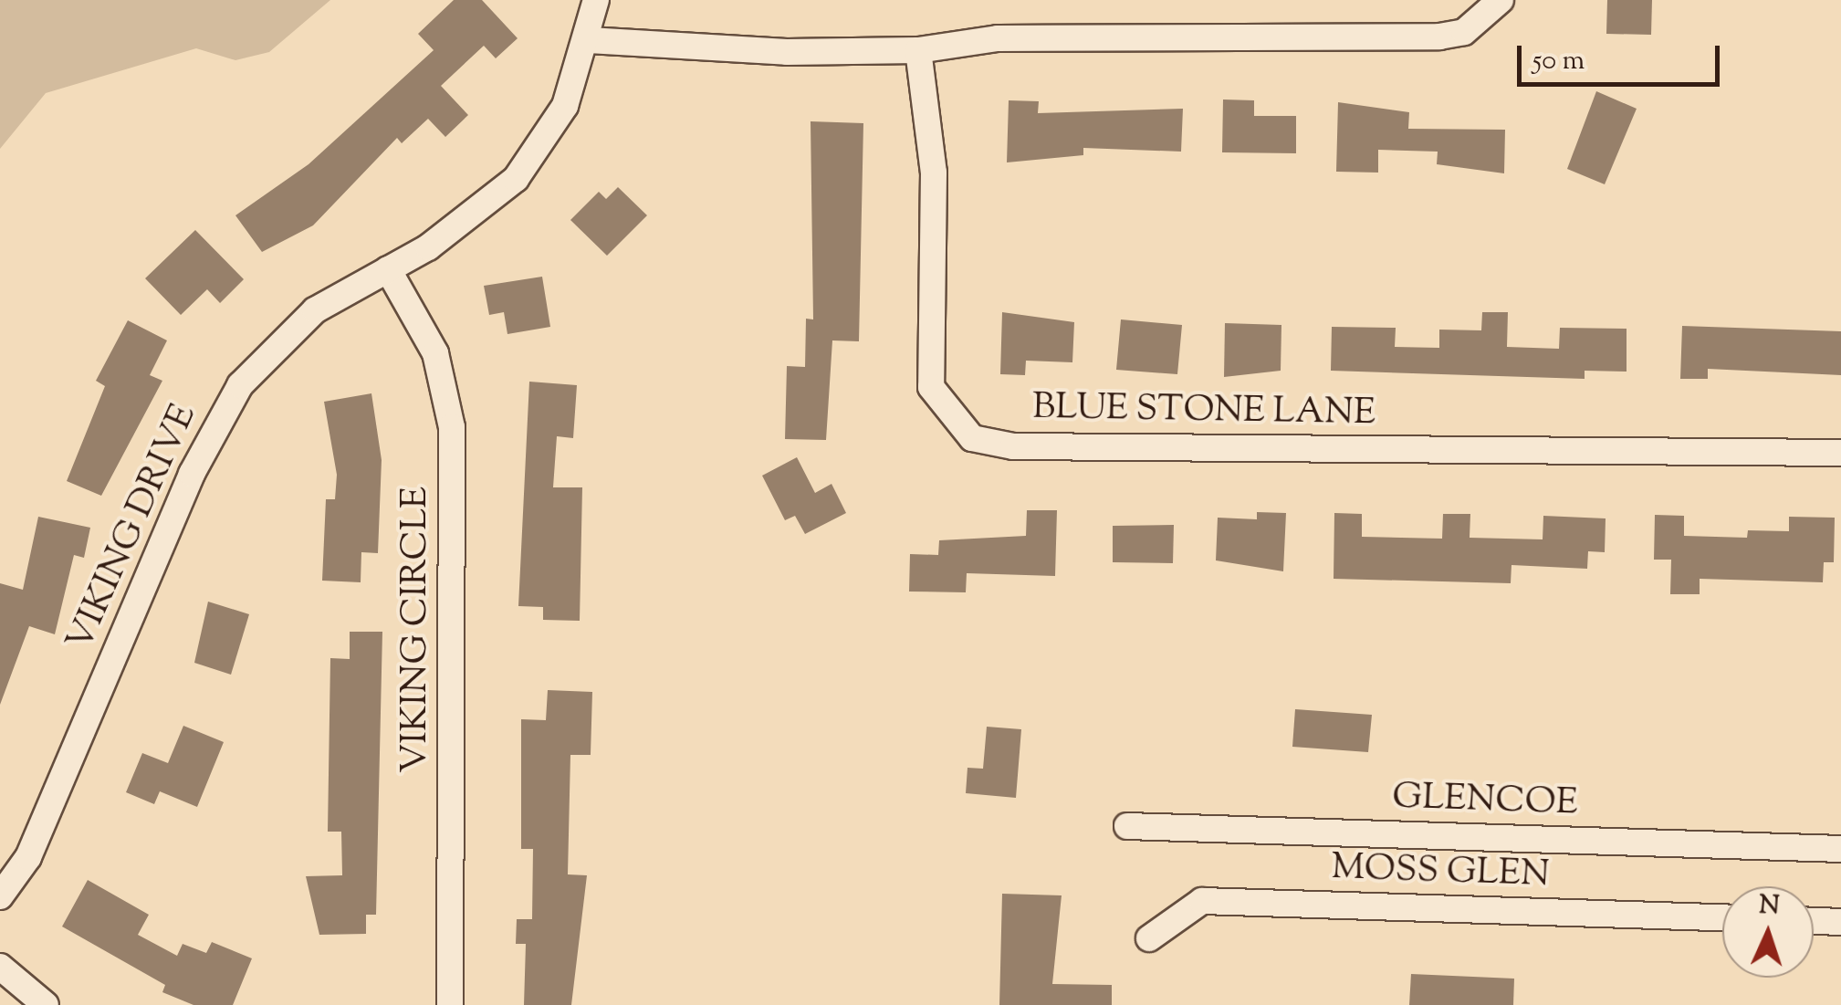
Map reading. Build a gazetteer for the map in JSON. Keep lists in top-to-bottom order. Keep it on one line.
{"streets":{"street":["BLUE STONE LANE","VIKING DRIVE","VIKING CIRCLE","GLENCOE","MOSS GLEN"]},"crossings":[["VIKING DRIVE","VIKING CIRCLE"]],"scale_bar":"50 m","north":"top"}
